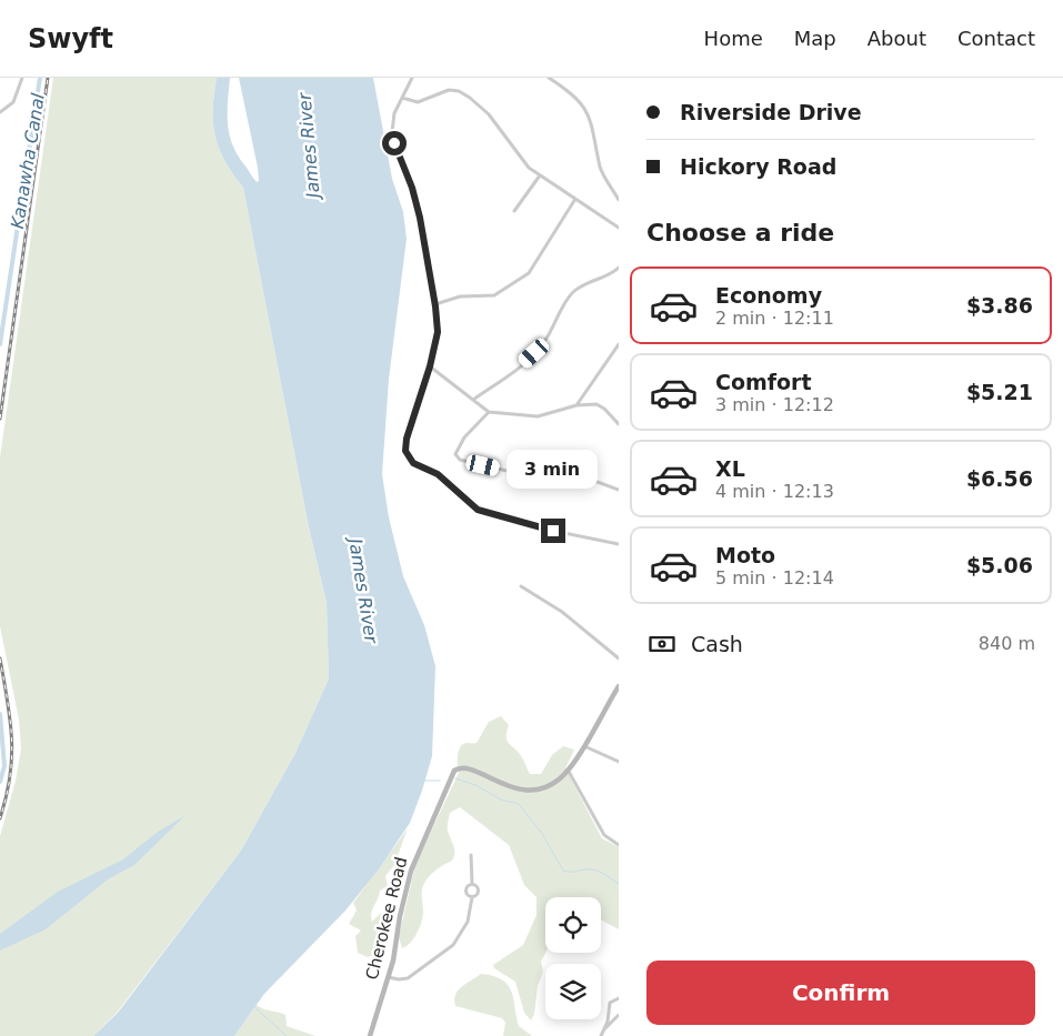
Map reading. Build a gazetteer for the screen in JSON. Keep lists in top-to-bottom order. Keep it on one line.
{"streets":{"street":["Cherokee Road"]},"water":["James River","Kanawha Canal"],"page":{"header":"Swyft","nav":["Home","Map","About","Contact"],"banner":["Riverside Drive","Hickory Road"],"heading":"Choose a ride","list":[{"name":"Economy","note":"2 min · 12:11","value":"$3.86"},{"name":"Comfort","note":"3 min · 12:12","value":"$5.21"},{"name":"XL","note":"4 min · 12:13","value":"$6.56"},{"name":"Moto","note":"5 min · 12:14","value":"$5.06"}],"bubble":"3 min","pay":["Cash","840 m"],"buttons":"Confirm"}}
